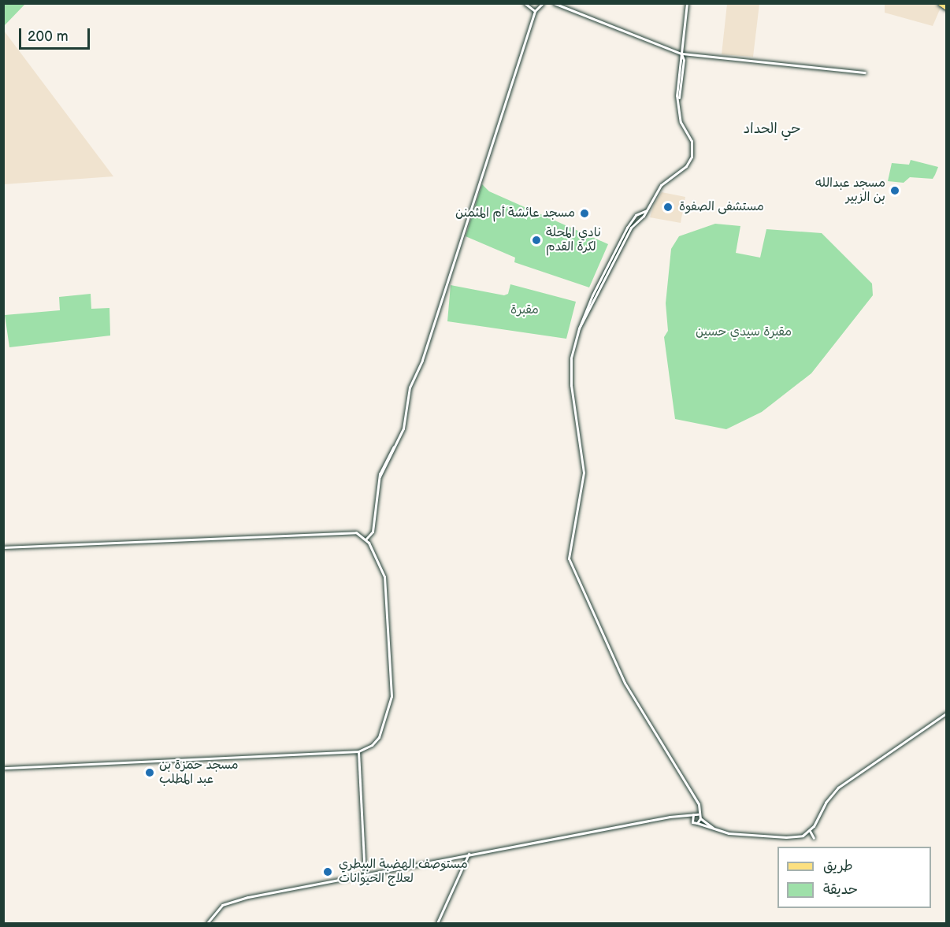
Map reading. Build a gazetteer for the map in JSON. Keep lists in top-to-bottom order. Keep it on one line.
{"districts":["حي الحداد"],"parks":["مقبرة","مقبرة سيدي حسين"],"places":["مسجد عبدالله بن الزبير","مستشفى الصفوة","مسجد عائشة أم المئمنن","نادي المحلة لكرة القدم","مسجد حمزة بن عبد المطلب","مستوصف الهضبة البيطري لعلاج الحيوانات"],"legend":["طريق","حديقة"],"scale_bar":"200 m"}
